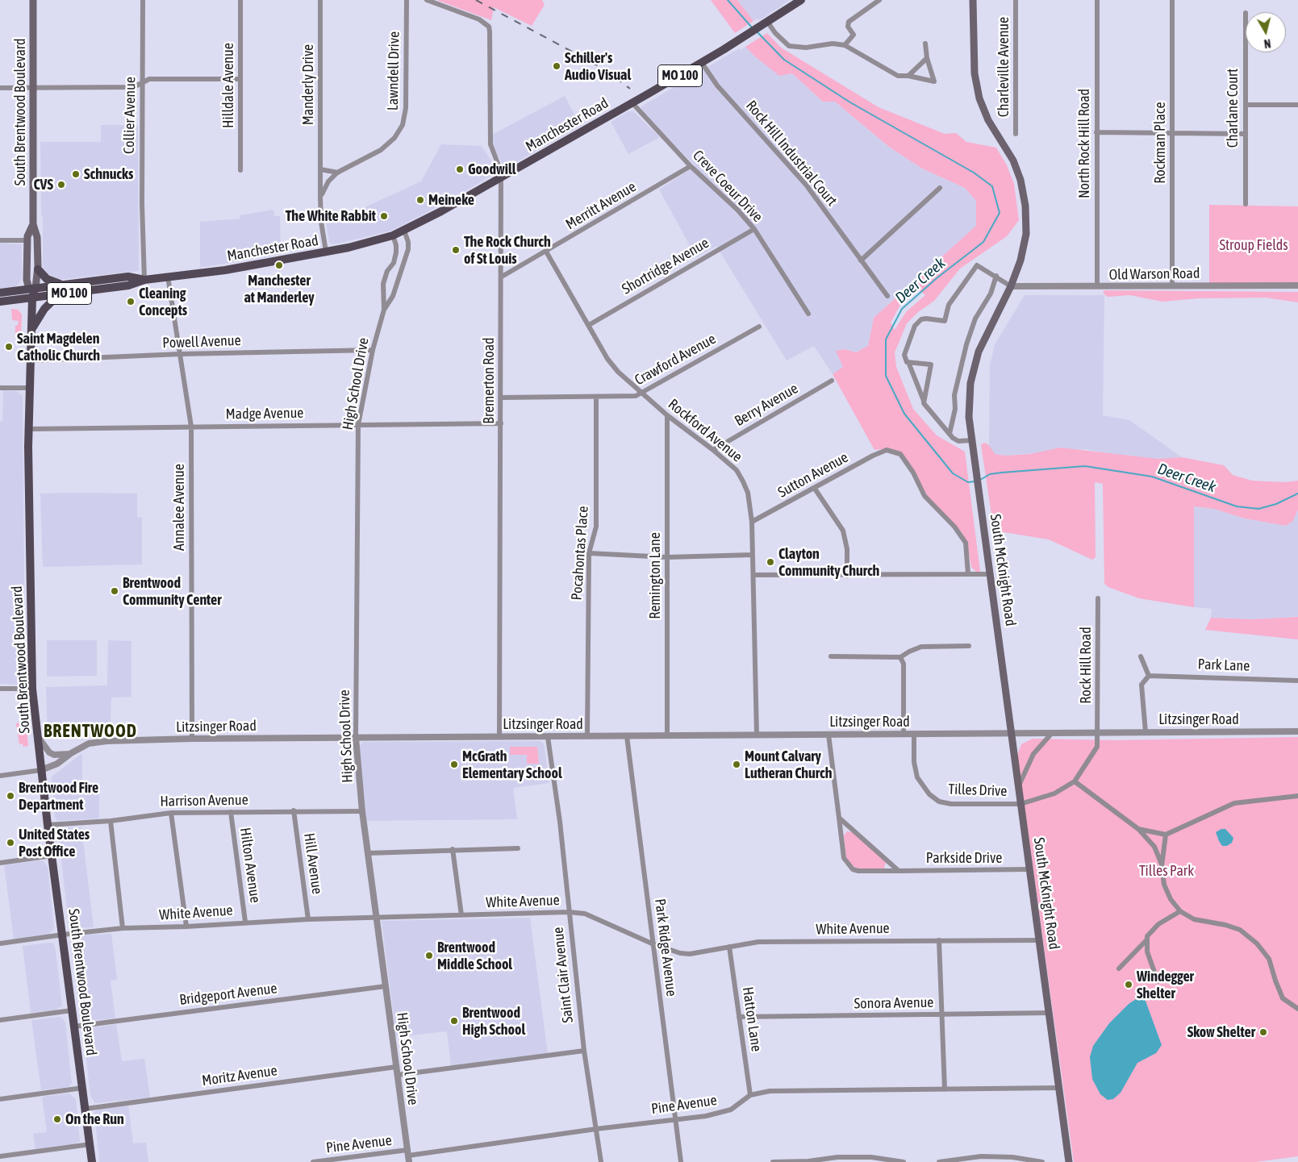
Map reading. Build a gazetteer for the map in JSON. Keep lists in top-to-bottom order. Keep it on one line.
{"streets":{"main road":["MO 100","South Brentwood Boulevard","Manchester Road","South McKnight Road"],"street":["Charleville Avenue","Lawndell Drive","Manderly Drive","Hilldale Avenue","Charlane Court","Collier Avenue","Rockman Place","North Rock Hill Road","Rock Hill Industrial Court","Creve Coeur Drive","Merritt Avenue","Shortridge Avenue","Old Warson Road","Powell Avenue","Crawford Avenue","Bremerton Road","High School Drive","Berry Avenue","Madge Avenue","Rockford Avenue","Sutton Avenue","Annalee Avenue","Pocahontas Place","Remington Lane","Rock Hill Road","Park Lane","Litzsinger Road","Tilles Drive","Harrison Avenue","Parkside Drive","Hill Avenue","Hilton Avenue","White Avenue","Park Ridge Avenue","Saint Clair Avenue","Bridgeport Avenue","Sonora Avenue","Hatton Lane","Moritz Avenue","Pine Avenue"]},"crossings":[["Lawndell Drive","Manderly Drive"],["Manderly Drive","Manchester Road"],["South Brentwood Boulevard","Manchester Road"],["South Brentwood Boulevard","Powell Avenue"],["South Brentwood Boulevard","Madge Avenue"],["South Brentwood Boulevard","Litzsinger Road"],["South Brentwood Boulevard","Harrison Avenue"],["South Brentwood Boulevard","White Avenue"],["South Brentwood Boulevard","Bridgeport Avenue"],["South Brentwood Boulevard","Moritz Avenue"],["Collier Avenue","Manchester Road"],["Manchester Road","Rock Hill Industrial Court"],["Manchester Road","Creve Coeur Drive"],["Manchester Road","Bremerton Road"],["Manchester Road","High School Drive"],["Manchester Road","Annalee Avenue"],["Rockman Place","Old Warson Road"],["North Rock Hill Road","Old Warson Road"],["Creve Coeur Drive","Merritt Avenue"],["Creve Coeur Drive","Shortridge Avenue"],["Merritt Avenue","Bremerton Road"],["Merritt Avenue","Rockford Avenue"],["Shortridge Avenue","Rockford Avenue"],["Old Warson Road","South McKnight Road"],["Powell Avenue","High School Drive"],["Powell Avenue","Annalee Avenue"],["Crawford Avenue","Bremerton Road"],["Crawford Avenue","Rockford Avenue"],["Crawford Avenue","Pocahontas Place"],["Bremerton Road","Madge Avenue"],["Bremerton Road","Litzsinger Road"],["High School Drive","Madge Avenue"],["High School Drive","Litzsinger Road"],["High School Drive","Harrison Avenue"],["High School Drive","White Avenue"],["High School Drive","Bridgeport Avenue"],["High School Drive","Moritz Avenue"],["High School Drive","Pine Avenue"],["Berry Avenue","Rockford Avenue"],["Madge Avenue","Annalee Avenue"],["Rockford Avenue","Sutton Avenue"],["Rockford Avenue","Remington Lane"],["Rockford Avenue","Litzsinger Road"],["Annalee Avenue","Litzsinger Road"],["Pocahontas Place","Litzsinger Road"],["South McKnight Road","Litzsinger Road"],["South McKnight Road","Tilles Drive"],["South McKnight Road","Parkside Drive"],["South McKnight Road","White Avenue"],["South McKnight Road","Sonora Avenue"],["South McKnight Road","Pine Avenue"],["Remington Lane","Litzsinger Road"],["Rock Hill Road","Litzsinger Road"],["Rock Hill Road","Tilles Drive"],["Litzsinger Road","Tilles Drive"],["Litzsinger Road","Parkside Drive"],["Litzsinger Road","Park Ridge Avenue"],["Litzsinger Road","Saint Clair Avenue"],["Harrison Avenue","Hill Avenue"],["Harrison Avenue","Hilton Avenue"],["Hill Avenue","White Avenue"],["Hilton Avenue","White Avenue"],["White Avenue","Park Ridge Avenue"],["White Avenue","Saint Clair Avenue"],["White Avenue","Hatton Lane"],["Park Ridge Avenue","Pine Avenue"],["Saint Clair Avenue","Pine Avenue"],["Sonora Avenue","Hatton Lane"],["Hatton Lane","Pine Avenue"]],"districts":["BRENTWOOD"],"water":["Deer Creek"],"parks":["Stroup Fields","Tilles Park"],"places":["Schiller's Audio Visual","Goodwill","Schnucks","CVS","Meineke","The White Rabbit","The Rock Church of St Louis","Manchester at Manderley","Cleaning Concepts","Saint Magdelen Catholic Church","Clayton Community Church","Brentwood Community Center","McGrath Elementary School","Mount Calvary Lutheran Church","Brentwood Fire Department","United States Post Office","Brentwood Middle School","Windegger Shelter","Brentwood High School","Skow Shelter","On the Run"],"north":"bottom"}
